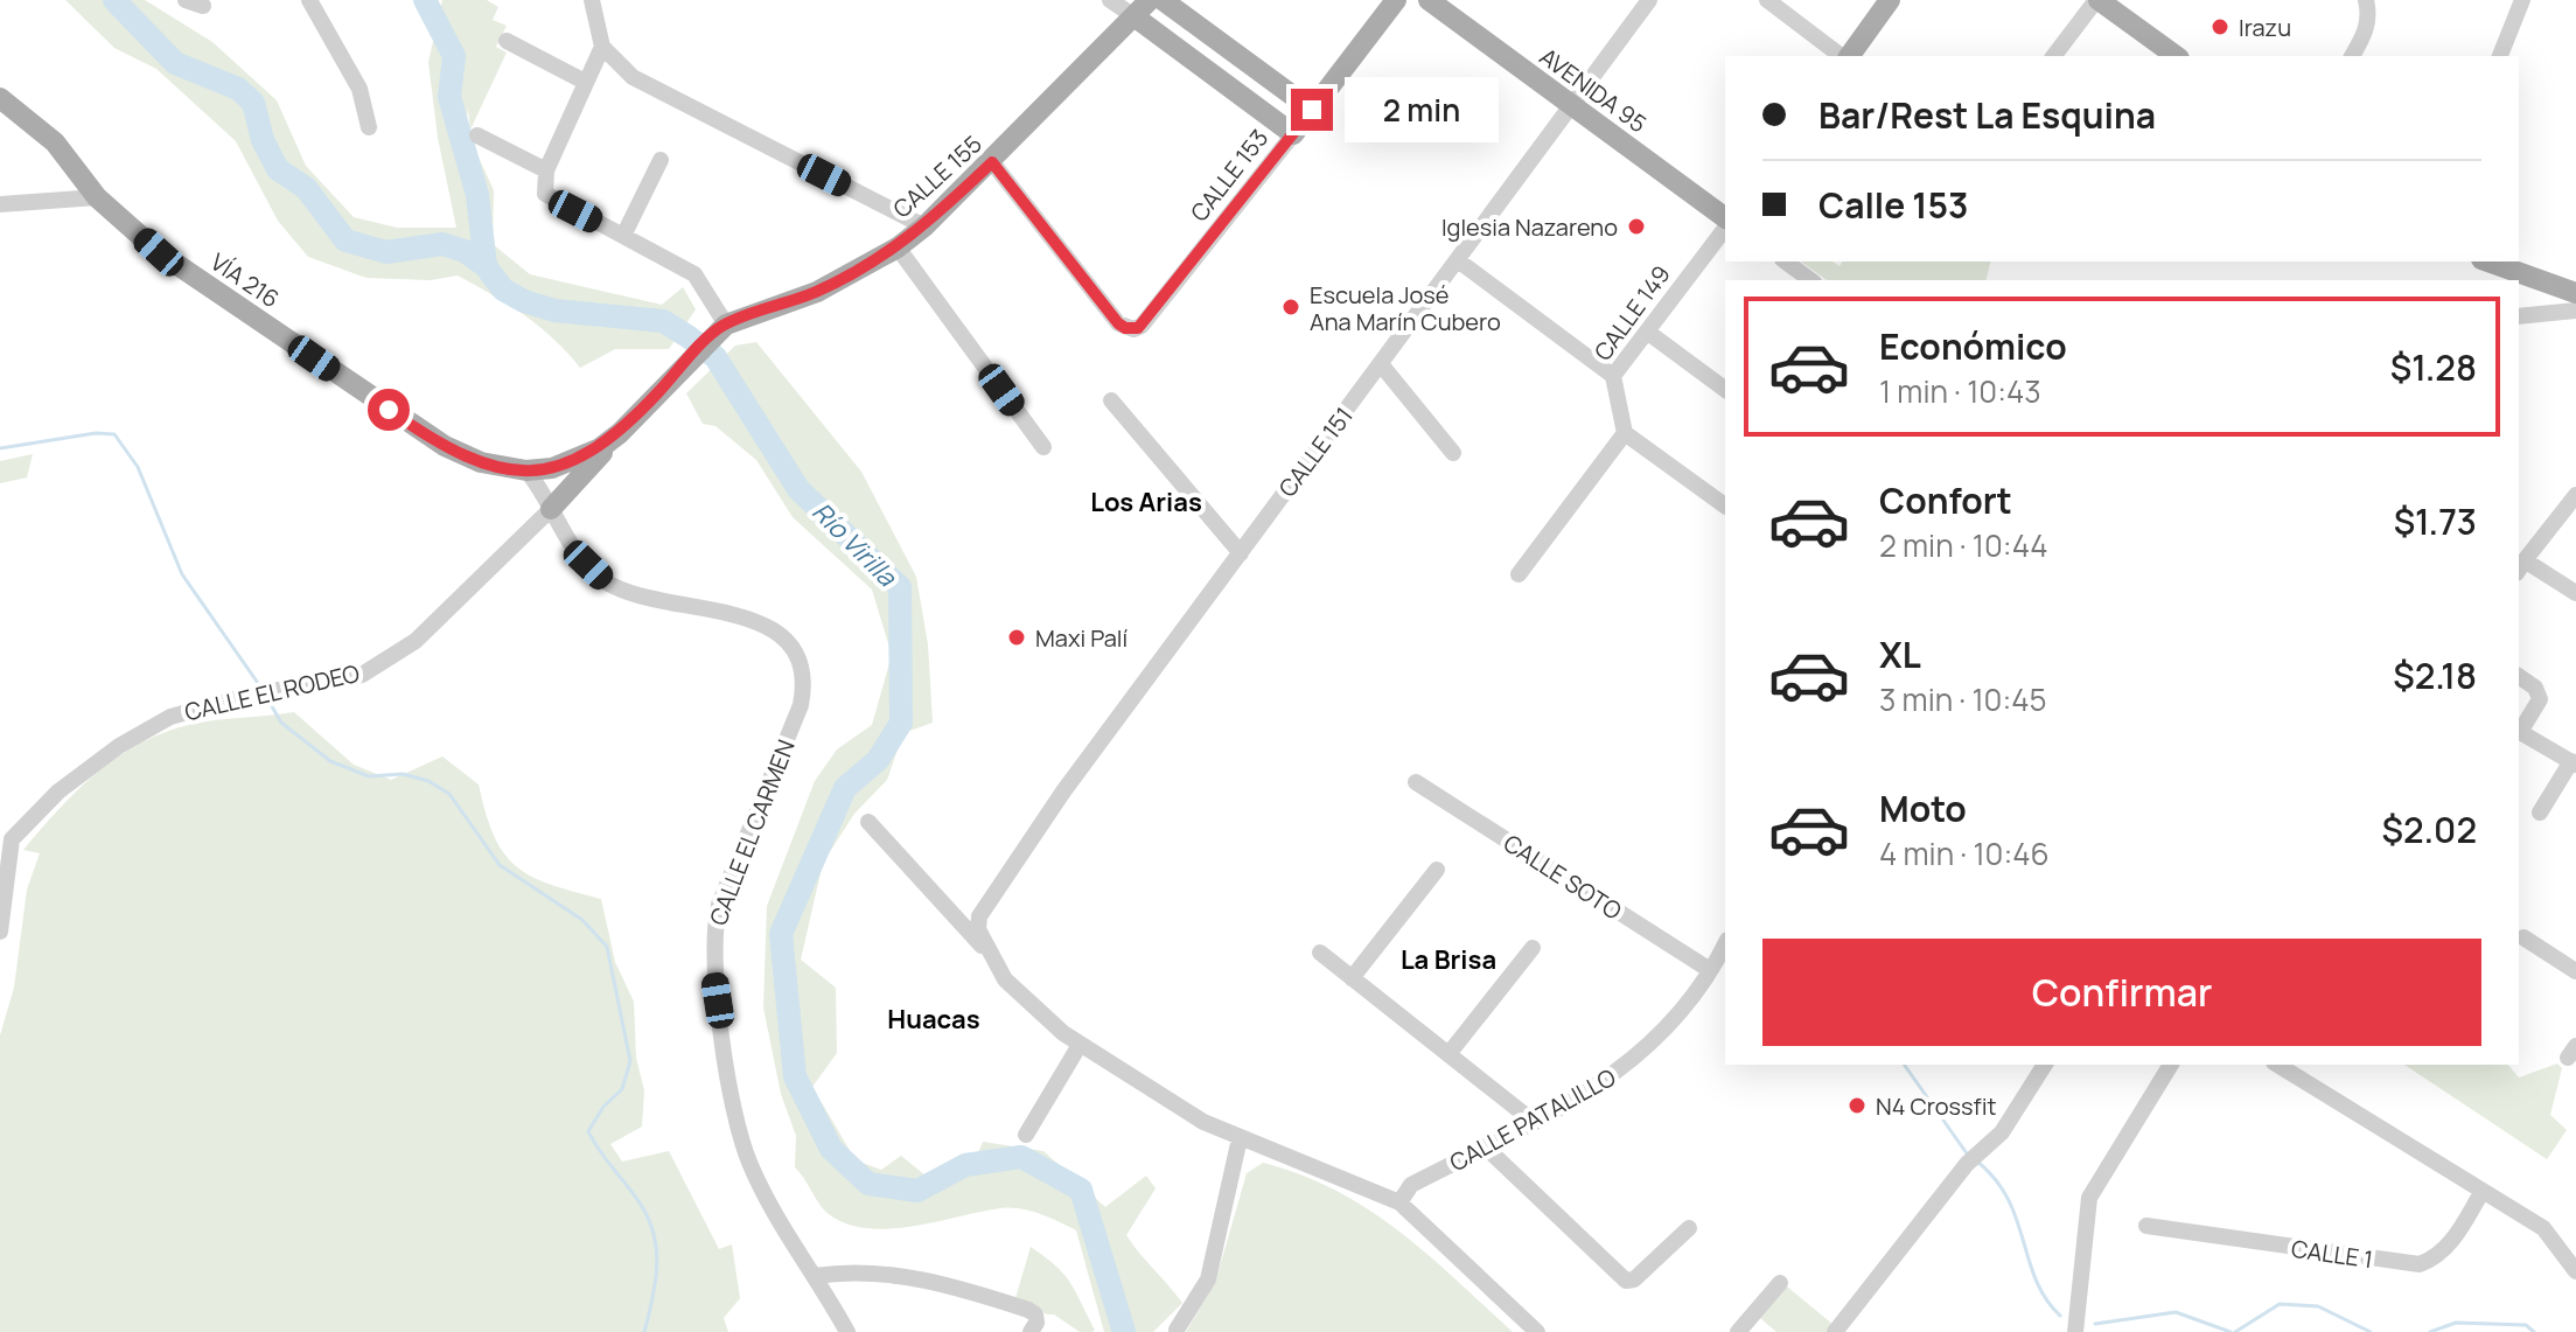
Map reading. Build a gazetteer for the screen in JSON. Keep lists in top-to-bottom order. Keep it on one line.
{"streets":{"main road":["AVENIDA 95","CALLE 153","CALLE 155","VÍA 216"],"street":["CALLE 149","CALLE 151","CALLE EL RODEO","CALLE EL CARMEN","CALLE SOTO","CALLE PATALILLO","CALLE 1"]},"crossings":[["AVENIDA 95","CALLE 151"],["CALLE 153","CALLE 155"],["CALLE 155","VÍA 216"],["VÍA 216","CALLE EL CARMEN"],["CALLE EL RODEO","CALLE EL CARMEN"],["CALLE SOTO","CALLE PATALILLO"]],"districts":["Los Arias","La Brisa","Huacas"],"water":["Río Virilla"],"places":["Irazu","Iglesia Nazareno","Escuela José Ana Marín Cubero","Maxi Palí","N4 Crossfit"],"page":{"banner":["Bar/Rest La Esquina","Calle 153"],"bubble":"2 min","list":[{"name":"Económico","note":"1 min · 10:43","value":"$1.28"},{"name":"Confort","note":"2 min · 10:44","value":"$1.73"},{"name":"XL","note":"3 min · 10:45","value":"$2.18"},{"name":"Moto","note":"4 min · 10:46","value":"$2.02"}],"buttons":"Confirmar"}}
